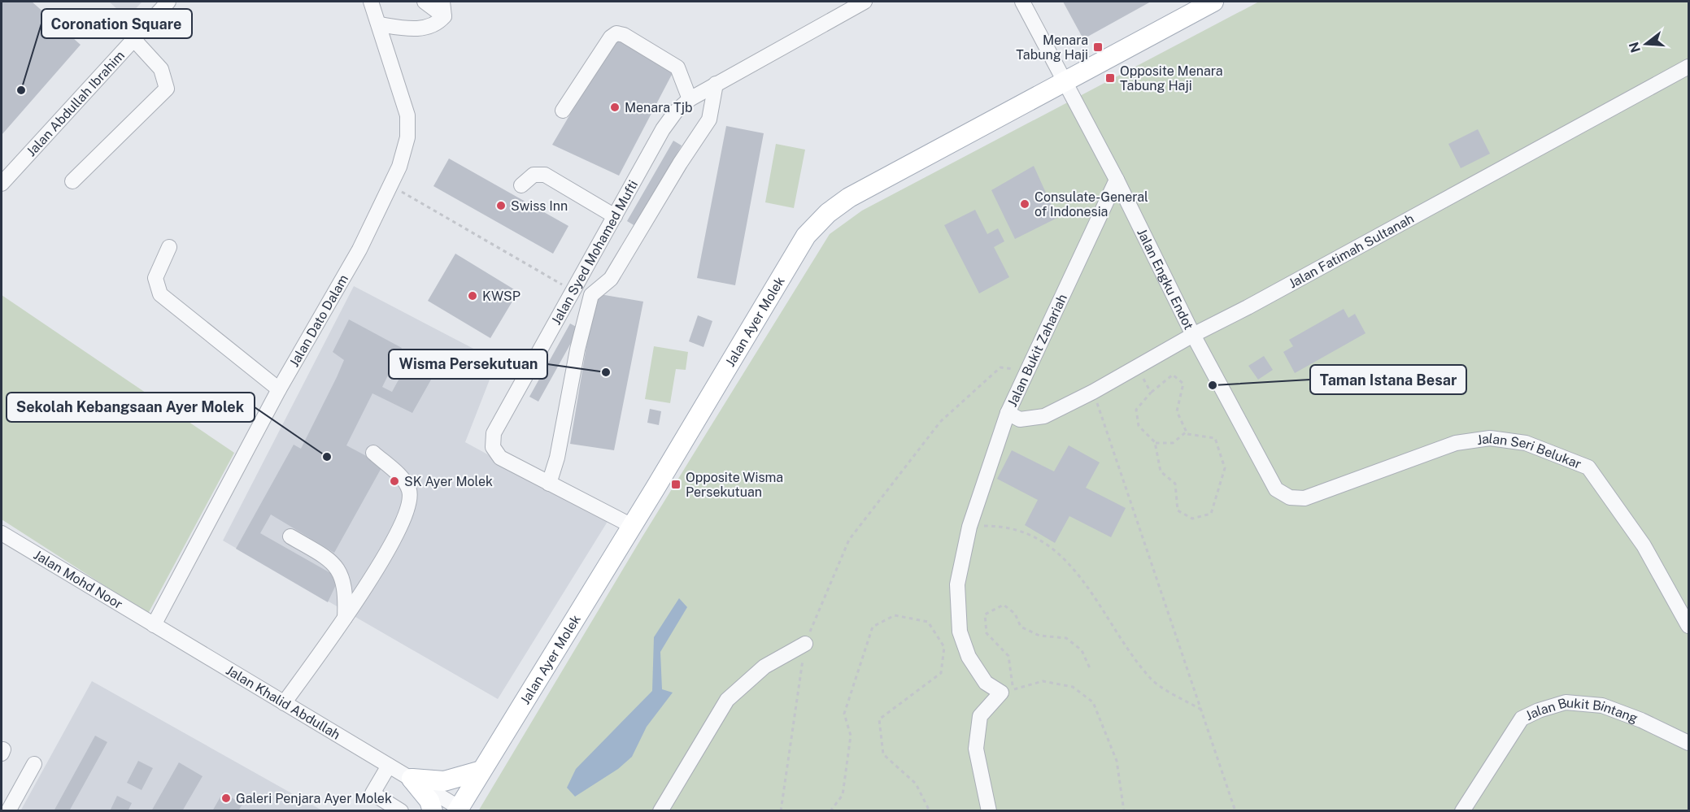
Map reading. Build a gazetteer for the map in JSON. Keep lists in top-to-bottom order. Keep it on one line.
{"streets":{"main road":["Jalan Ayer Molek"],"street":["Jalan Abdullah Ibrahim","Jalan Fatimah Sultanah","Jalan Syed Mohamed Mufti","Jalan Engku Endot","Jalan Dato Dalam","Jalan Bukit Zahariah","Jalan Seri Belukar","Jalan Mohd Noor","Jalan Khalid Abdullah","Jalan Bukit Bintang"]},"crossings":[["Jalan Fatimah Sultanah","Jalan Engku Endot"],["Jalan Fatimah Sultanah","Jalan Bukit Zahariah"],["Jalan Syed Mohamed Mufti","Jalan Ayer Molek"],["Jalan Engku Endot","Jalan Ayer Molek"],["Jalan Engku Endot","Jalan Bukit Zahariah"],["Jalan Engku Endot","Jalan Seri Belukar"],["Jalan Dato Dalam","Jalan Mohd Noor"],["Jalan Dato Dalam","Jalan Khalid Abdullah"],["Jalan Ayer Molek","Jalan Khalid Abdullah"],["Jalan Mohd Noor","Jalan Khalid Abdullah"]],"places":{"transit":["Menara Tabung Haji","Opposite Menara Tabung Haji","Opposite Wisma Persekutuan"],"other":["Coronation Square","Menara Tjb","Consulate-General of Indonesia","Swiss Inn","KWSP","Wisma Persekutuan","Taman Istana Besar","Sekolah Kebangsaan Ayer Molek","SK Ayer Molek","Galeri Penjara Ayer Molek"]},"north":"left"}
